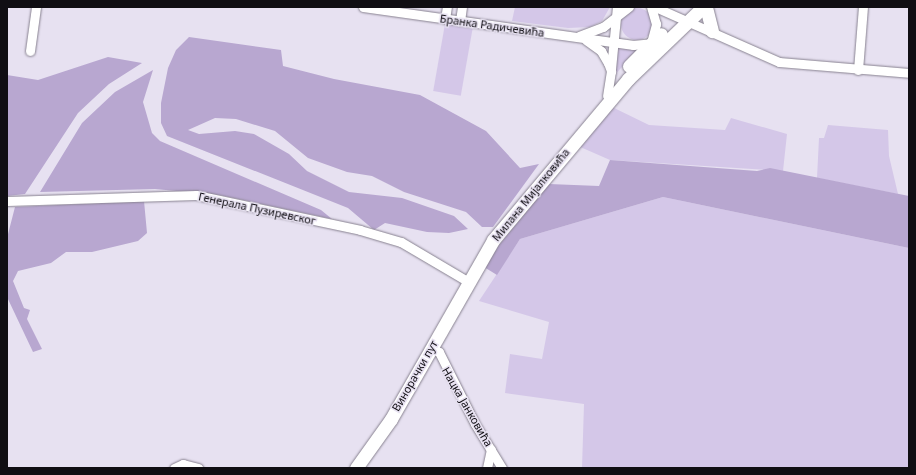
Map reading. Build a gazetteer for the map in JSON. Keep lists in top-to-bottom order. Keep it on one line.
{"streets":{"street":["Бранка Радичевића","Милана Мијалковића","Генерала Пузиревског","Винорачки пут","Нацка Јанковића"]},"crossings":[["Бранка Радичевића","Милана Мијалковића"],["Милана Мијалковића","Генерала Пузиревског"],["Милана Мијалковића","Винорачки пут"],["Генерала Пузиревског","Винорачки пут"],["Винорачки пут","Нацка Јанковића"]]}
